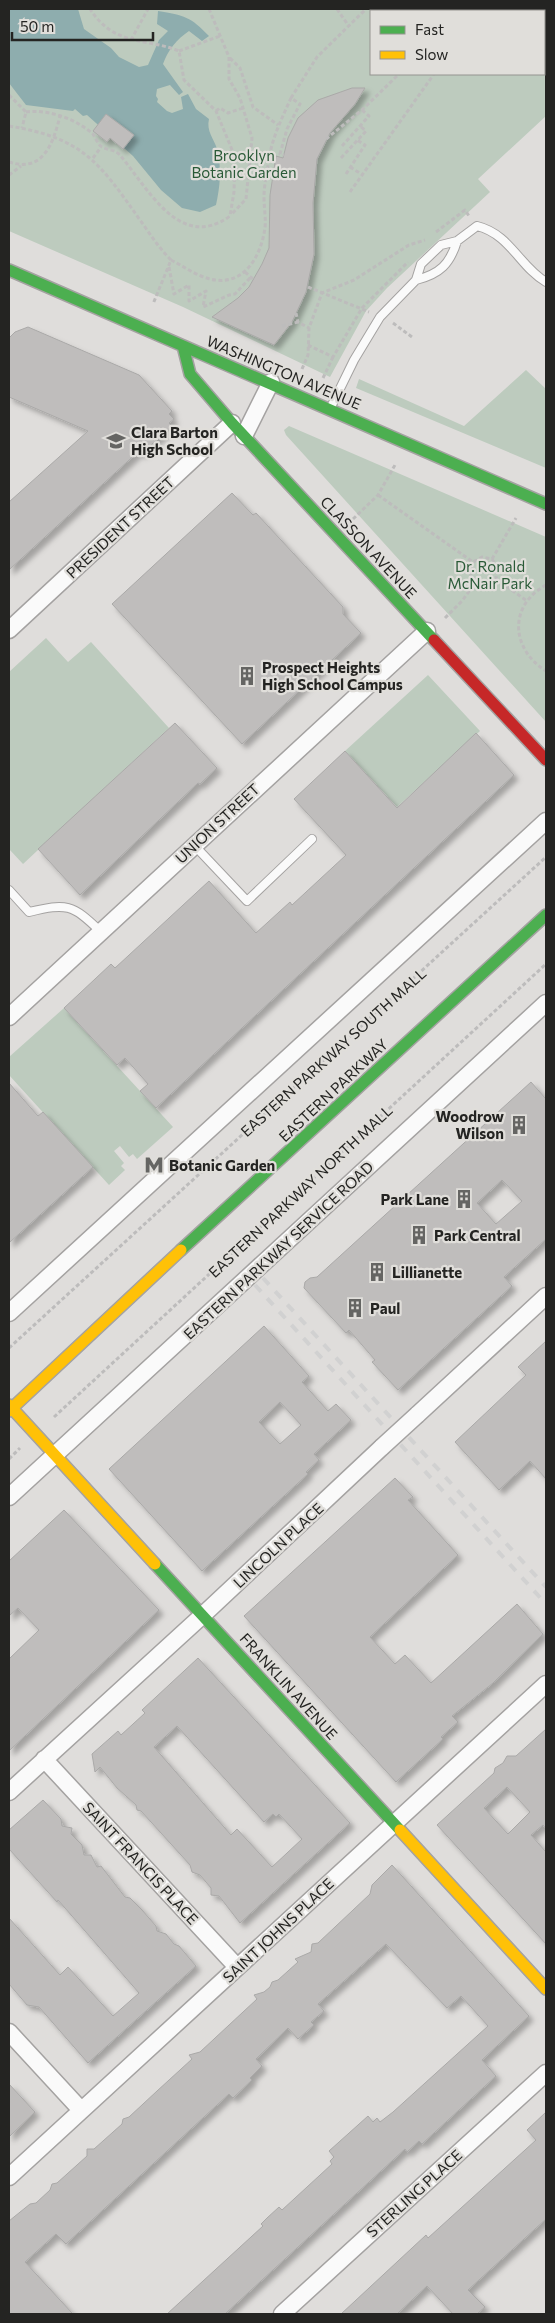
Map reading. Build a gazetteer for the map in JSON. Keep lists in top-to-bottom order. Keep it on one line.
{"streets":{"street":["WASHINGTON AVENUE","PRESIDENT STREET","CLASSON AVENUE","UNION STREET","EASTERN PARKWAY","EASTERN PARKWAY SERVICE ROAD","LINCOLN PLACE","FRANKLIN AVENUE","SAINT FRANCIS PLACE","SAINT JOHNS PLACE","STERLING PLACE"],"path":["EASTERN PARKWAY SOUTH MALL","EASTERN PARKWAY NORTH MALL"]},"crossings":[["WASHINGTON AVENUE","CLASSON AVENUE"],["PRESIDENT STREET","CLASSON AVENUE"],["CLASSON AVENUE","UNION STREET"],["EASTERN PARKWAY","FRANKLIN AVENUE"],["EASTERN PARKWAY SERVICE ROAD","FRANKLIN AVENUE"],["LINCOLN PLACE","FRANKLIN AVENUE"],["LINCOLN PLACE","SAINT FRANCIS PLACE"],["FRANKLIN AVENUE","SAINT JOHNS PLACE"],["SAINT FRANCIS PLACE","SAINT JOHNS PLACE"]],"parks":["Brooklyn Botanic Garden","Dr. Ronald McNair Park"],"places":{"school or university":["Clara Barton High School"],"building":["Prospect Heights High School Campus","Woodrow Wilson","Park Lane","Park Central","Lillianette","Paul"],"metro station":["Botanic Garden"]},"legend":["Fast","Slow"],"scale_bar":"50 m"}
